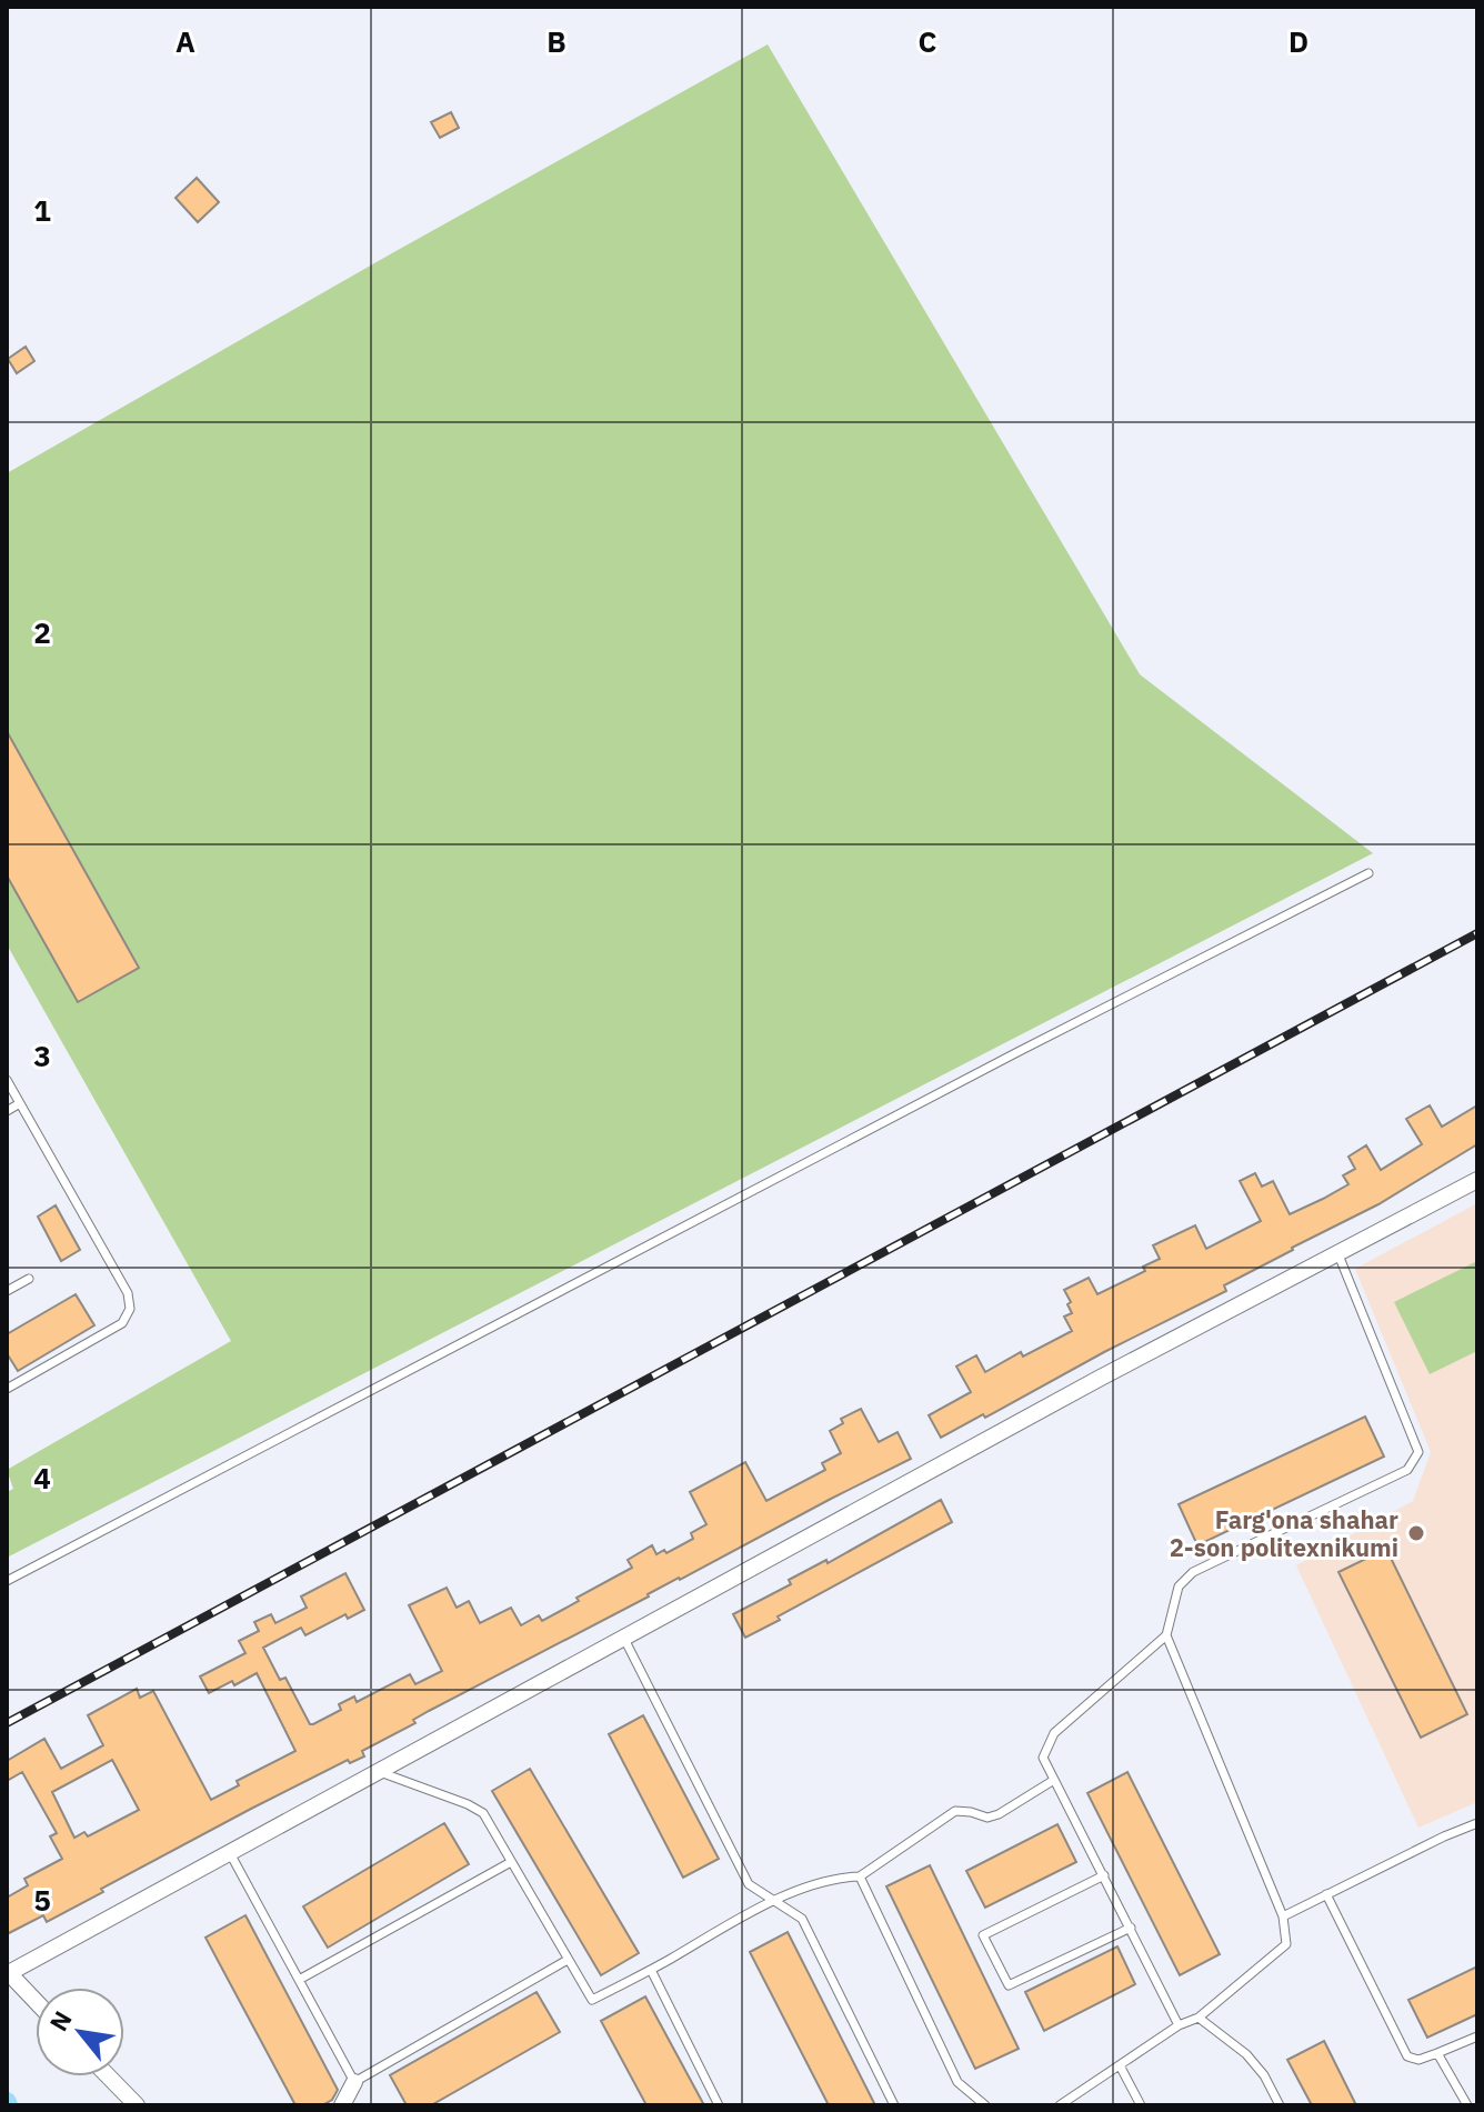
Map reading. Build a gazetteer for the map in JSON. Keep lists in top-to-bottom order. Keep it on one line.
{"places":["Farg'ona shahar 2-son politexnikumi"],"north":"top left","grid":{"columns":["A","B","C","D"],"rows":["1","2","3","4","5"]}}
